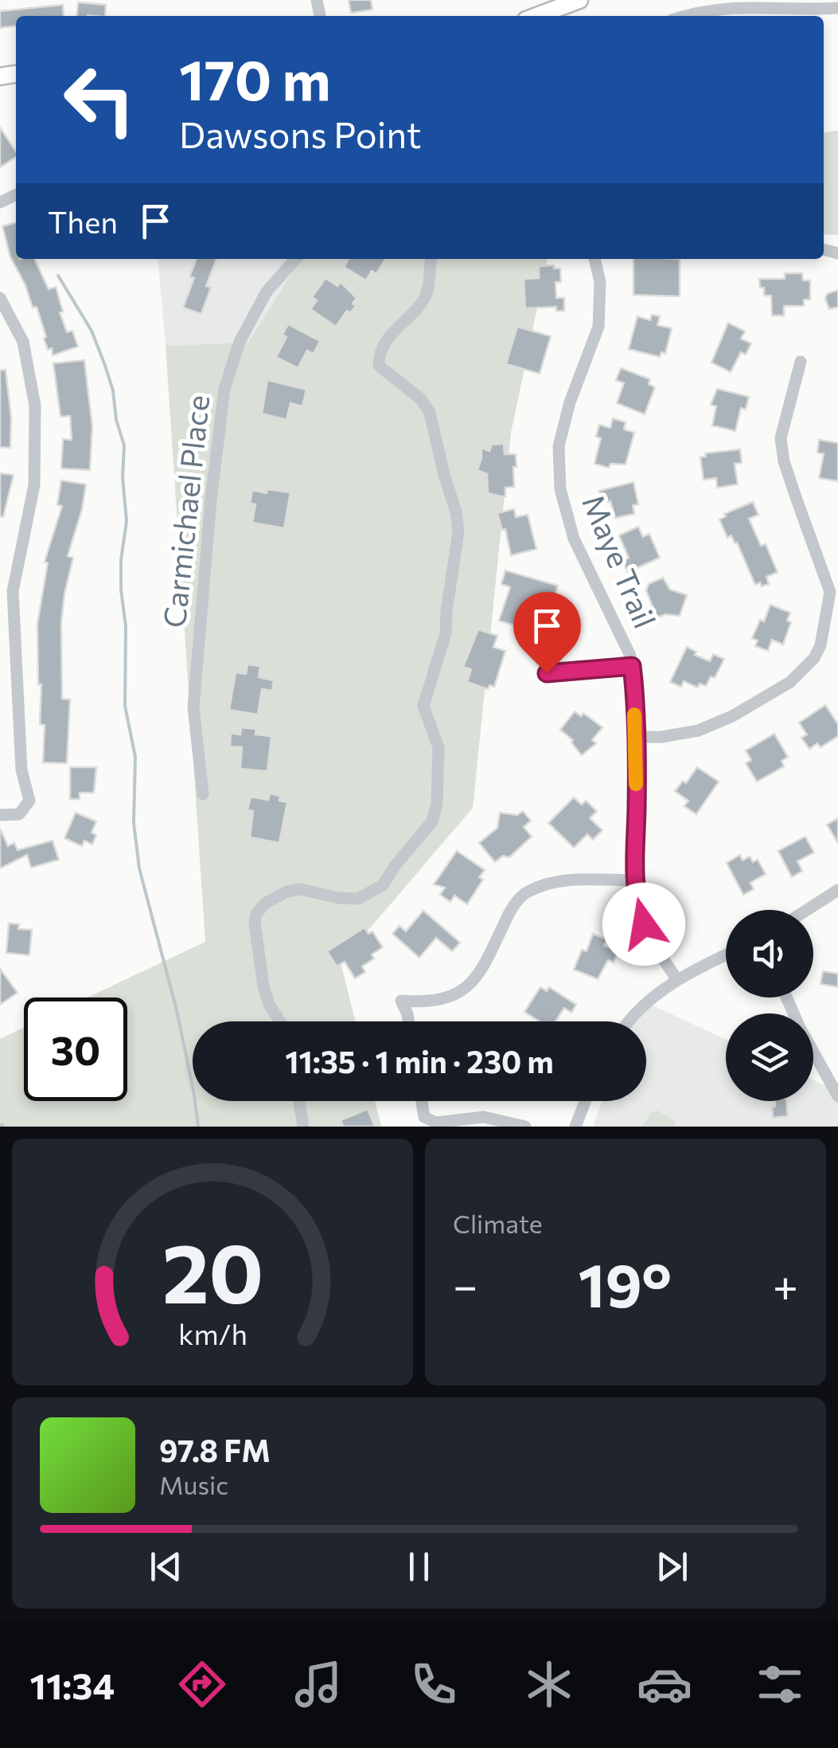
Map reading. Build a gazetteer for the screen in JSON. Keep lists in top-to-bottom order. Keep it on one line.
{"streets":{"street":["Carmichael Place","Maye Trail"]},"page":{"turn":["170 m","Dawsons Point"],"then":"Then","limit":"30","trip":"11:35 · 1 min · 230 m","tile":"Climate","heat":["−","19°","+"],"song":["97.8 FM","Music"],"tabs":"11:34","gauge":["20","km/h"]}}
